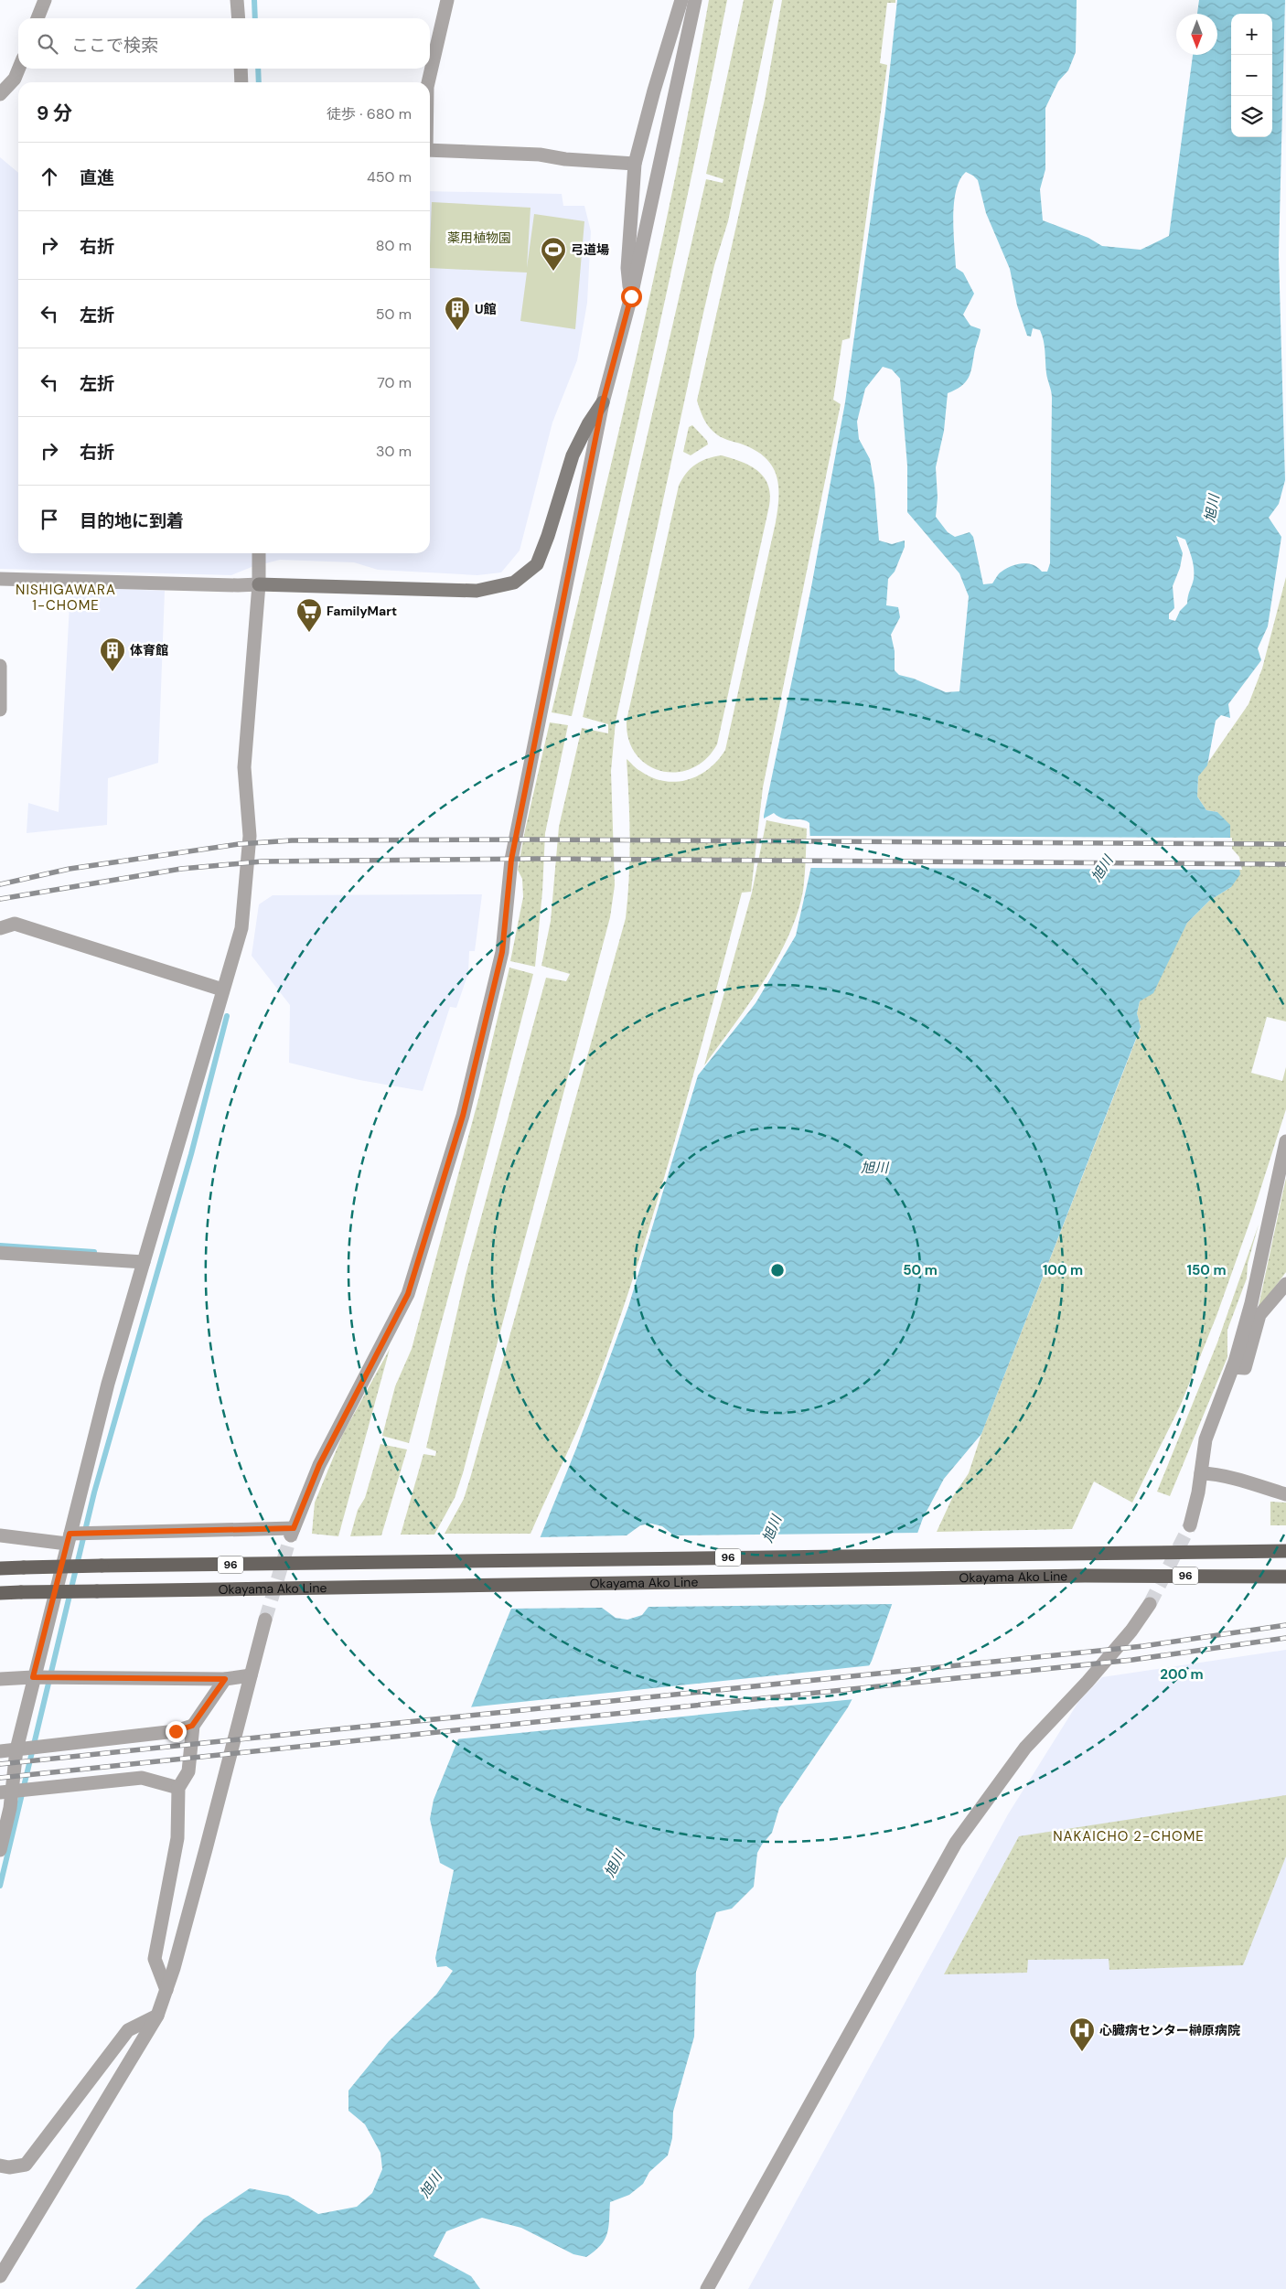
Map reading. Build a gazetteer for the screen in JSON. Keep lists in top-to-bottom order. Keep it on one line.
{"streets":{"main road":["96","Okayama Ako Line"]},"districts":["NISHIGAWARA 1-CHOME","NAKAICHO 2-CHOME"],"water":["旭川"],"parks":["薬用植物園"],"places":{"sports":["弓道場"],"building":["U館","体育館"],"supermarket":["FamilyMart"],"hospital":["心臓病センター榊原病院"]},"north":"bottom","page":{"map_buttons":["+","−"],"search":"ここで検索","heading":["9 分","徒歩 · 680 m"],"list":[["直進","450 m"],["右折","80 m"],["左折","50 m"],["左折","70 m"],["右折","30 m"],"目的地に到着"]},"rings":["50 m","100 m","150 m","200 m"]}
